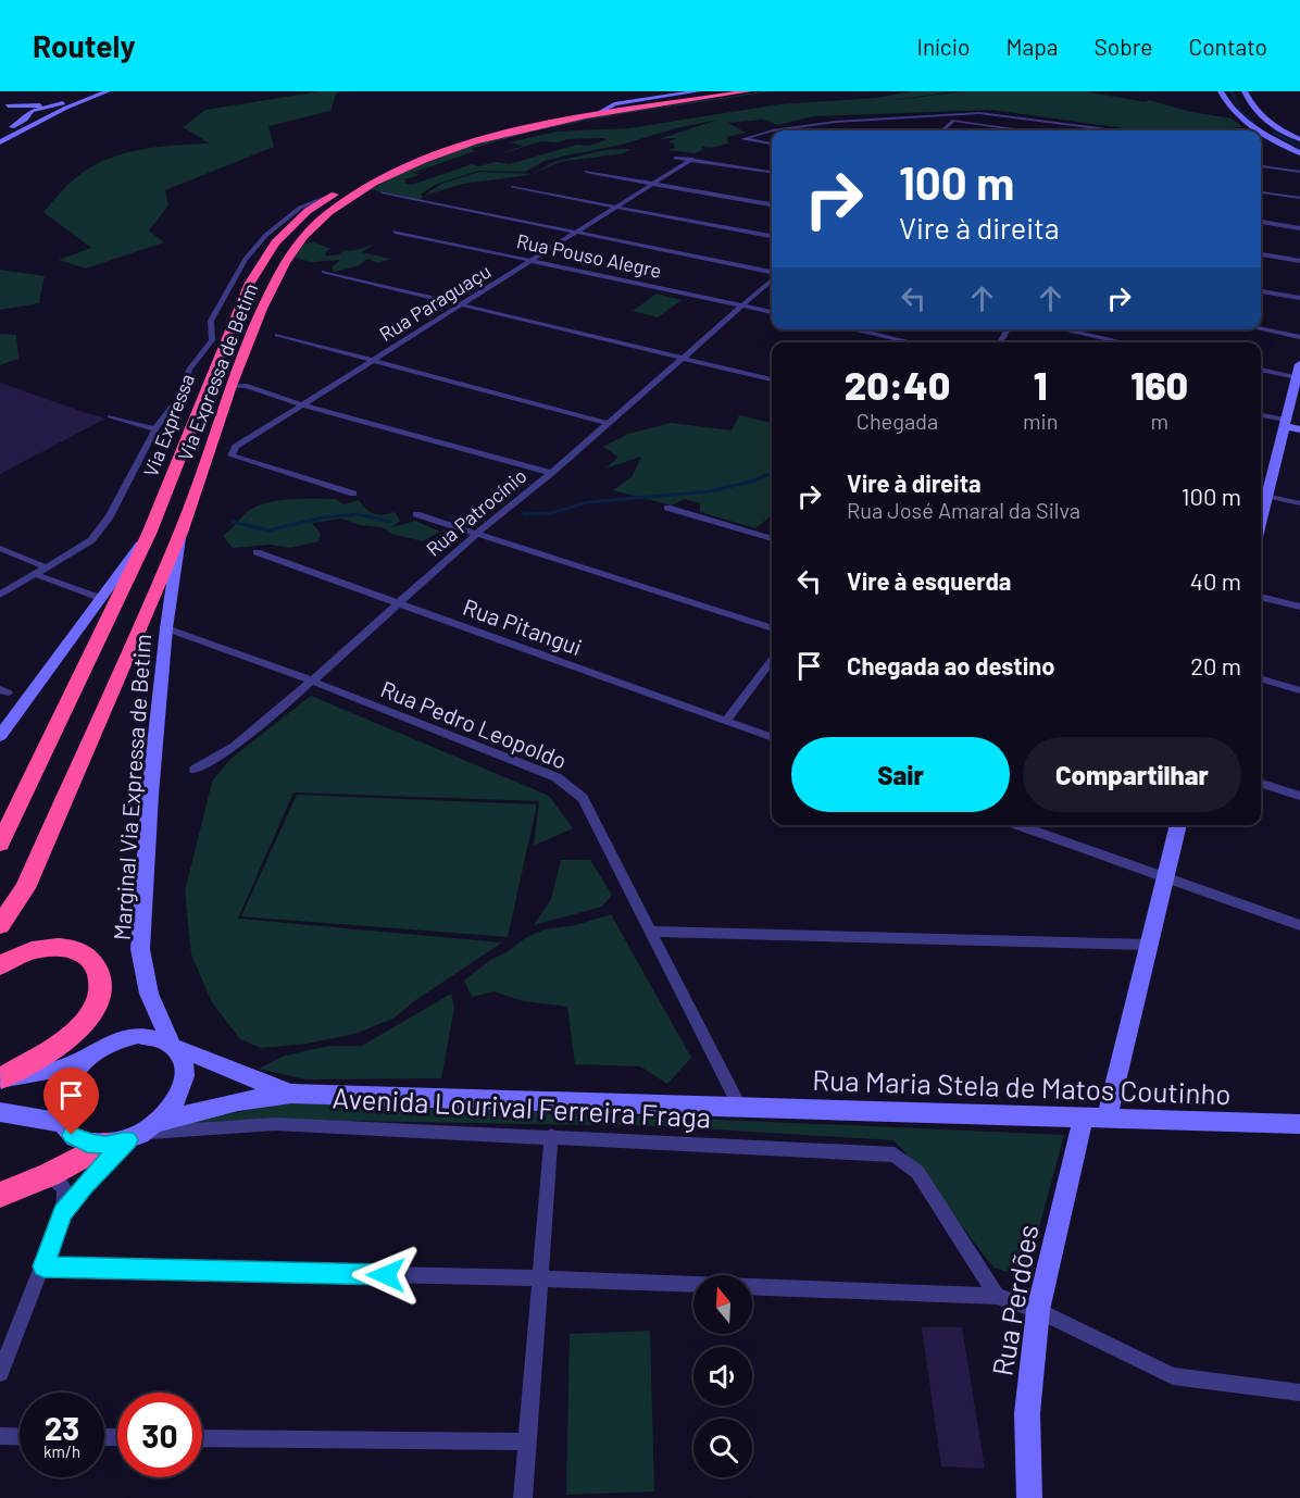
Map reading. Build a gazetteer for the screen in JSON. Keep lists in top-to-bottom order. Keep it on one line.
{"streets":{"highway":["Via Expressa de Betim","Via Expressa"],"street":["Rua Pouso Alegre","Rua Paraguaçu","Rua Patrocínio","Rua Pitangui","Rua Pedro Leopoldo","Marginal Via Expressa de Betim","Rua Maria Stela de Matos Coutinho","Avenida Lourival Ferreira Fraga","Rua Perdões"]},"crossings":[["Rua Pouso Alegre","Rua Paraguaçu"],["Rua Pouso Alegre","Rua Patrocínio"],["Via Expressa de Betim","Marginal Via Expressa de Betim"],["Rua Patrocínio","Rua Pitangui"],["Rua Patrocínio","Rua Pedro Leopoldo"],["Rua Pedro Leopoldo","Marginal Via Expressa de Betim"],["Rua Pedro Leopoldo","Rua Maria Stela de Matos Coutinho"],["Rua Pedro Leopoldo","Avenida Lourival Ferreira Fraga"],["Marginal Via Expressa de Betim","Avenida Lourival Ferreira Fraga"],["Rua Maria Stela de Matos Coutinho","Avenida Lourival Ferreira Fraga"],["Rua Maria Stela de Matos Coutinho","Rua Perdões"]],"north":"top","page":{"header":"Routely","nav":["Início","Mapa","Sobre","Contato"],"turn":["100 m","Vire à direita"],"eta":["20:40","Chegada","1","min","160","m"],"list":[{"name":"Vire à direita","note":"Rua José Amaral da Silva","value":"100 m"},{"name":"Vire à esquerda","value":"40 m"},{"name":"Chegada ao destino","value":"20 m"}],"buttons":["Sair","Compartilhar"],"speed":"23 km/h","limit":"30"}}
